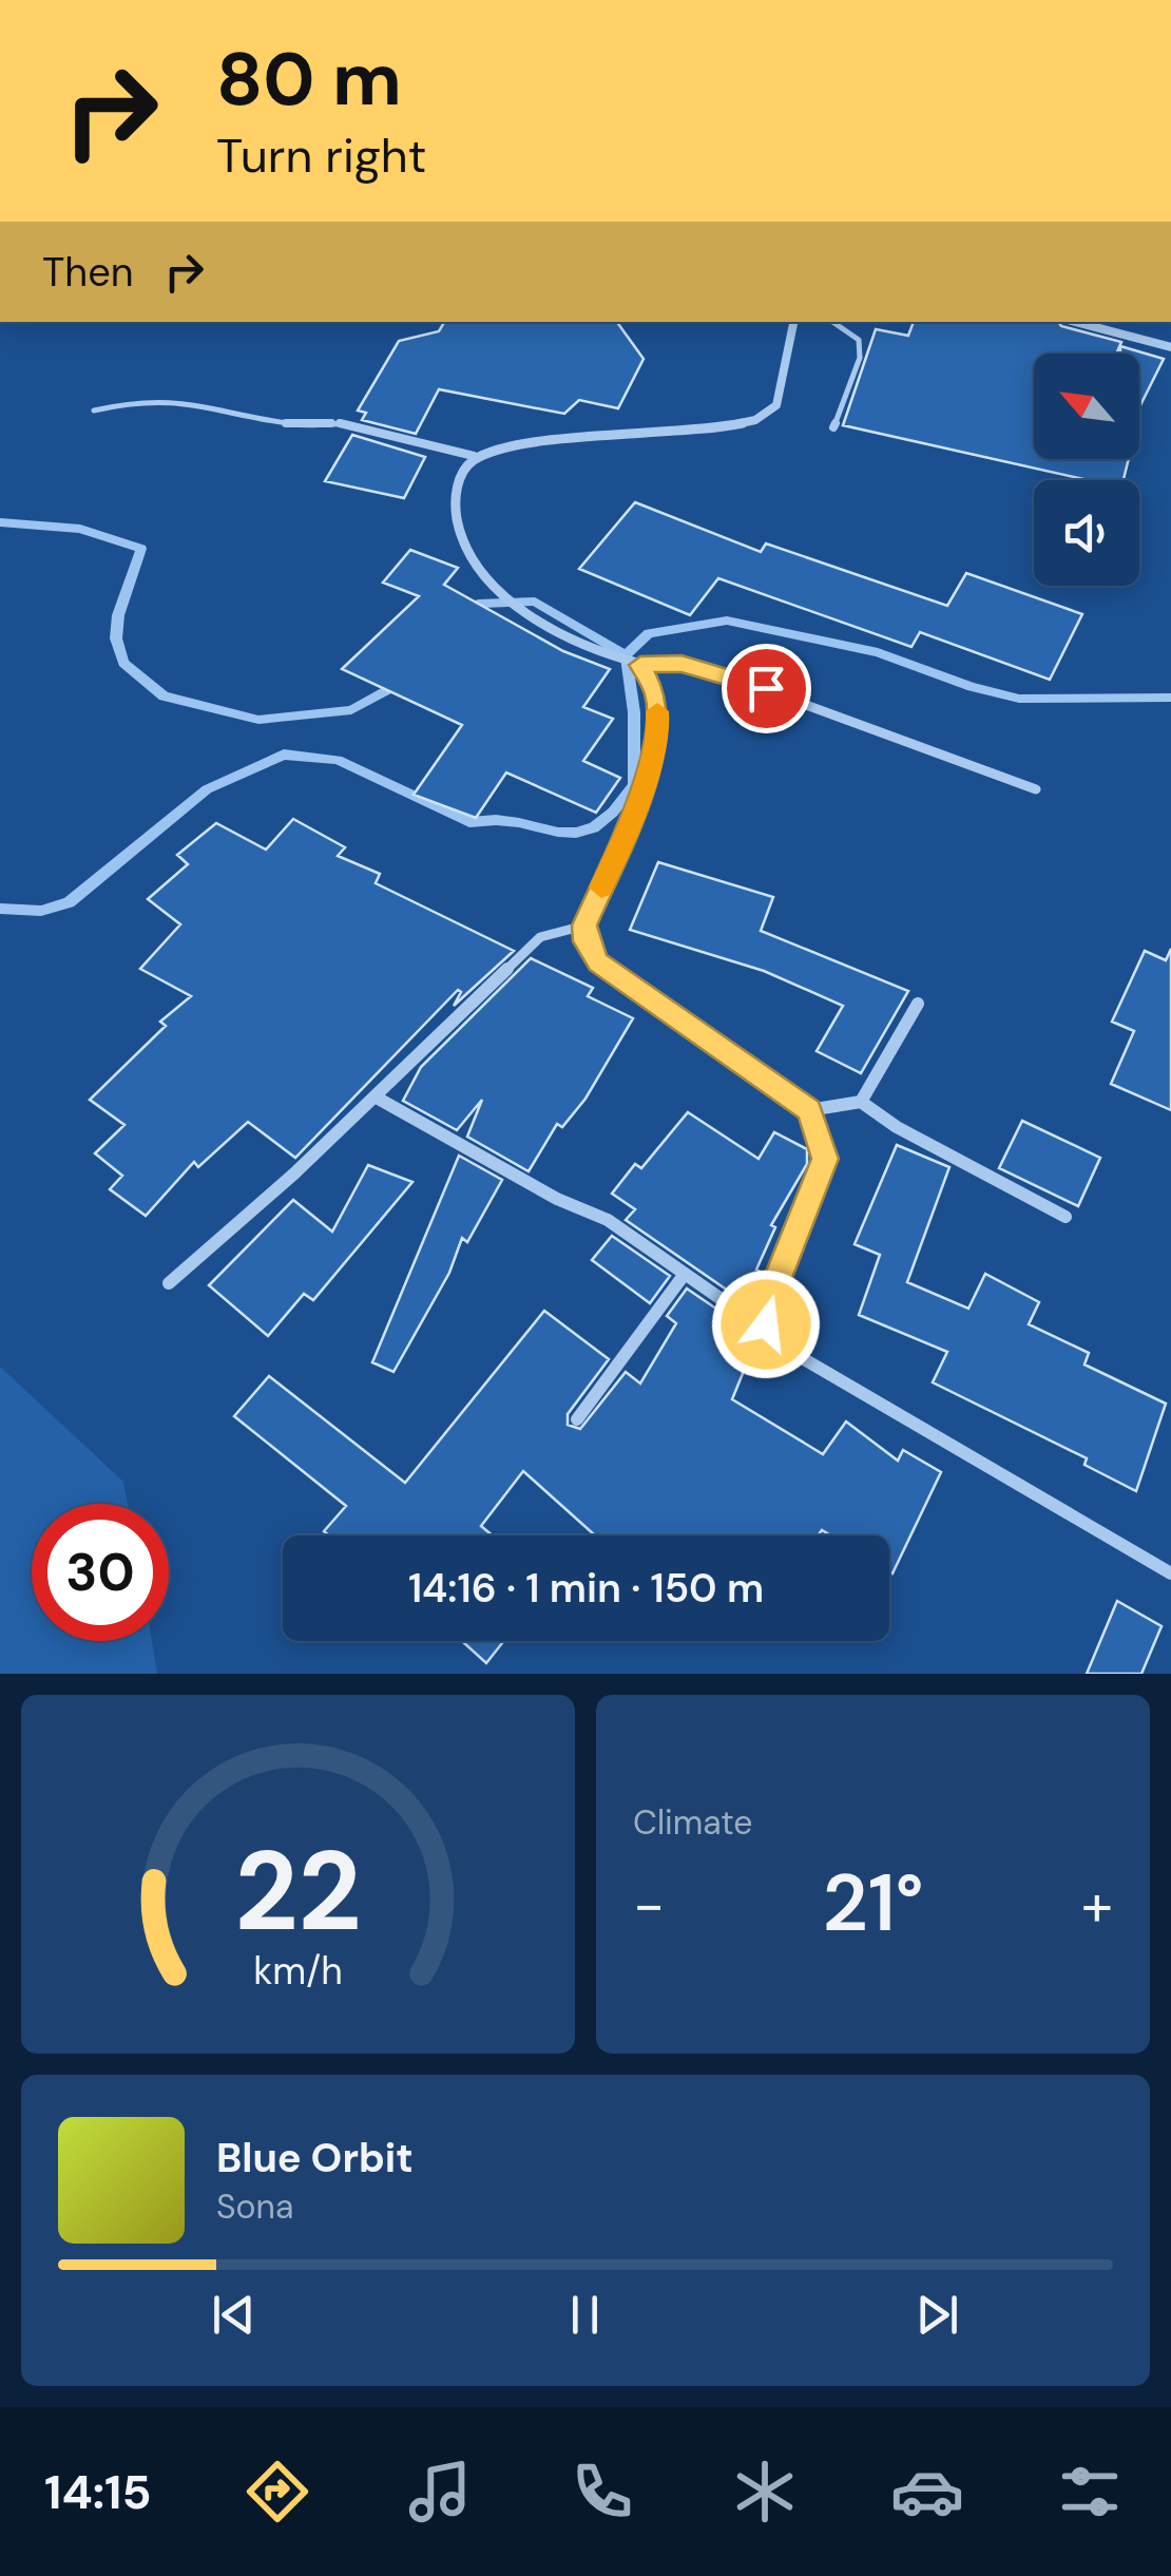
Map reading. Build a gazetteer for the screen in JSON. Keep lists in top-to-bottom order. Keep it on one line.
{"north":"top left","page":{"turn":["80 m","Turn right"],"then":"Then","limit":"30","trip":"14:16 · 1 min · 150 m","tile":"Climate","heat":["−","21°","+"],"song":["Blue Orbit","Sona"],"tabs":"14:15","gauge":["22","km/h"]}}
